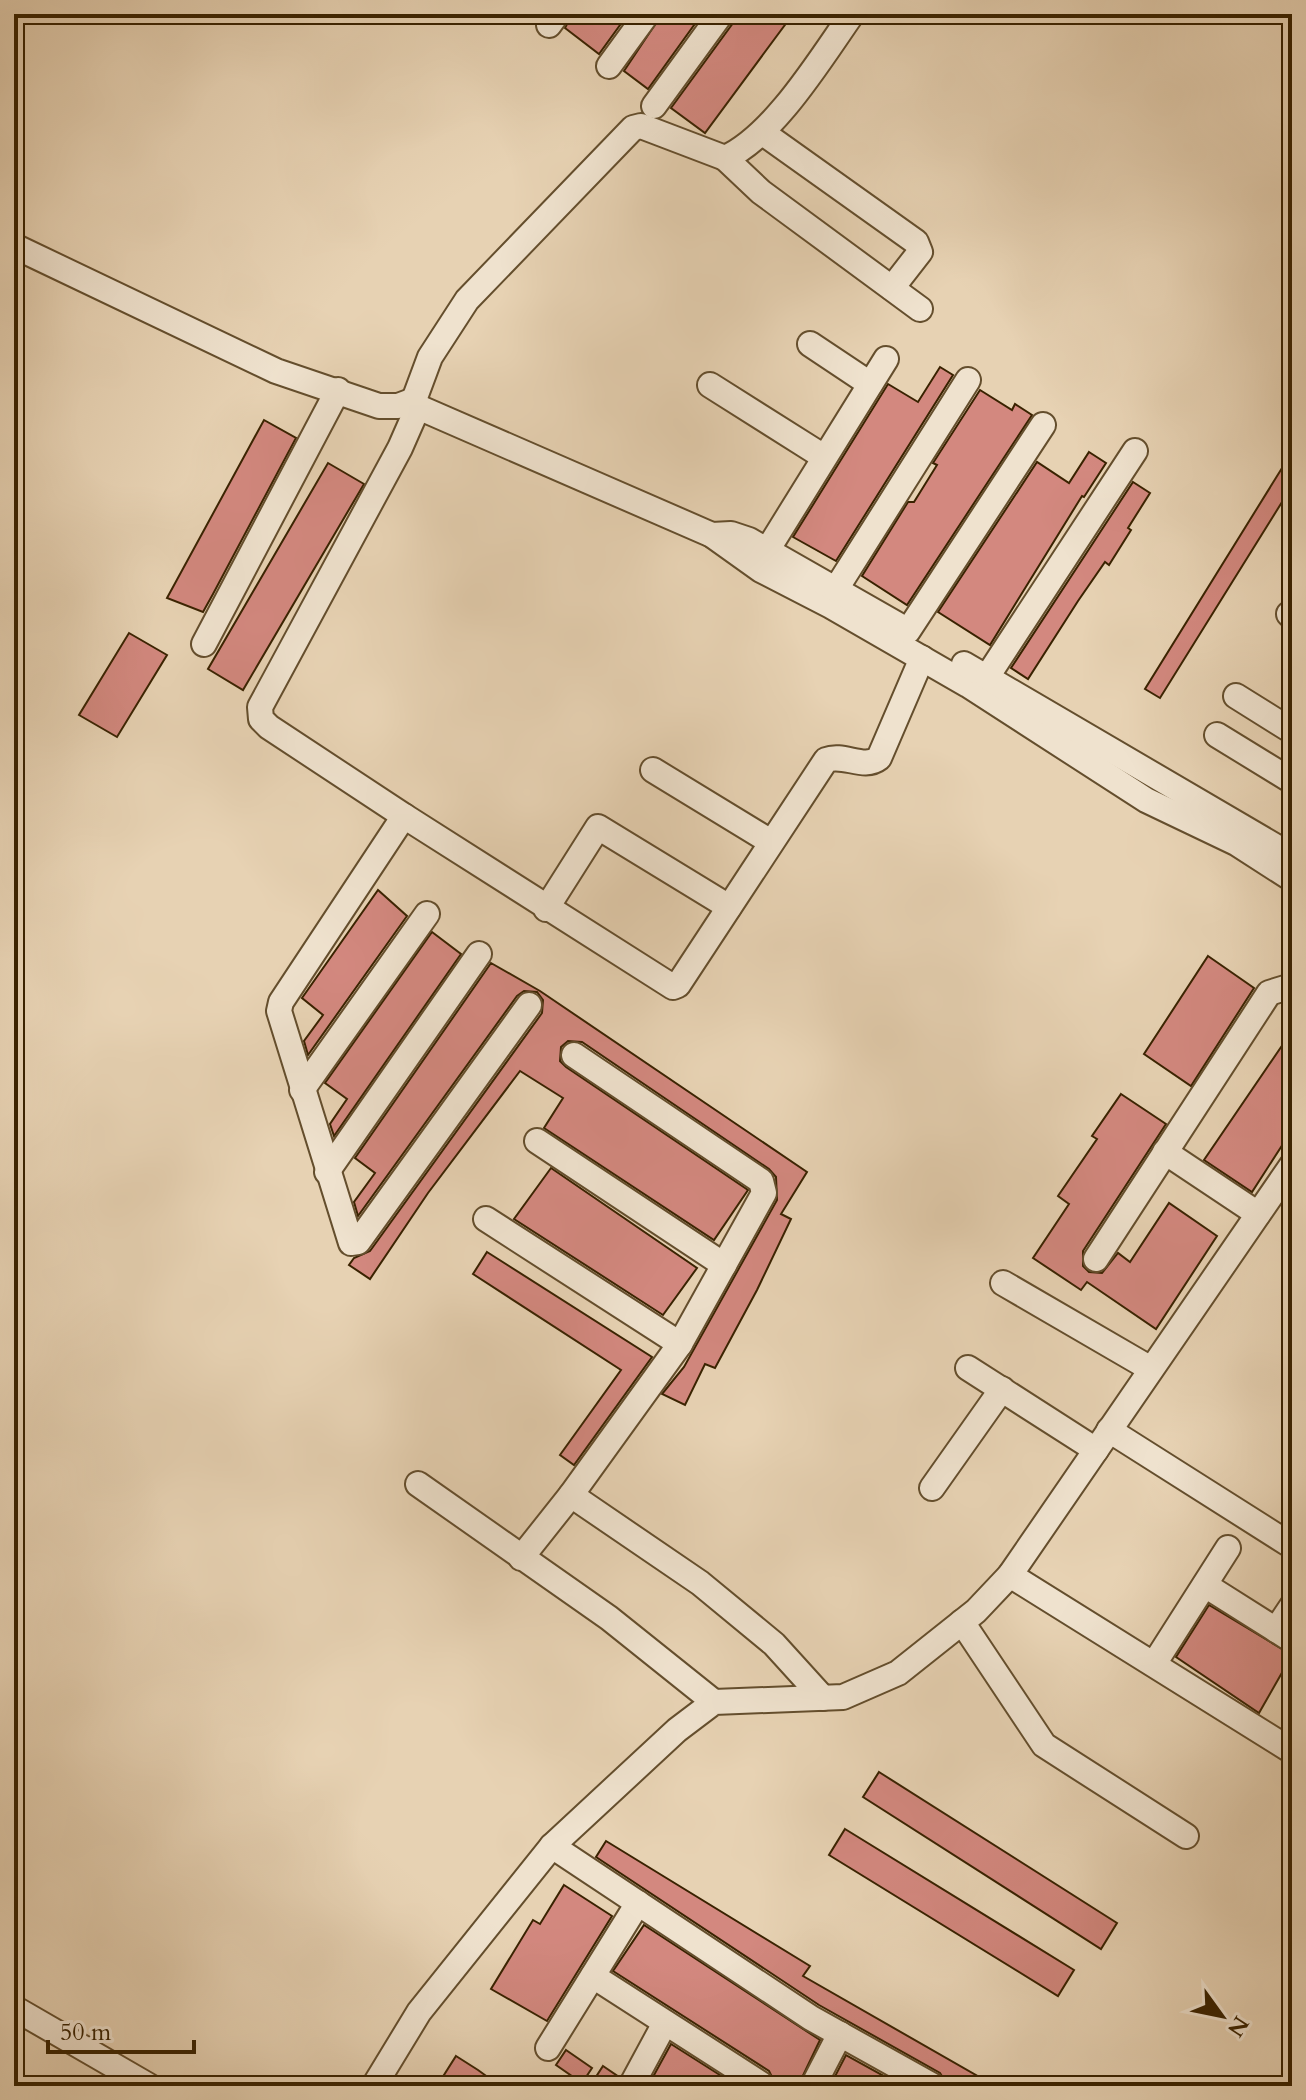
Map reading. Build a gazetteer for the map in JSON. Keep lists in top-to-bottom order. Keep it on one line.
{"scale_bar":"50 m","north":"bottom right"}
